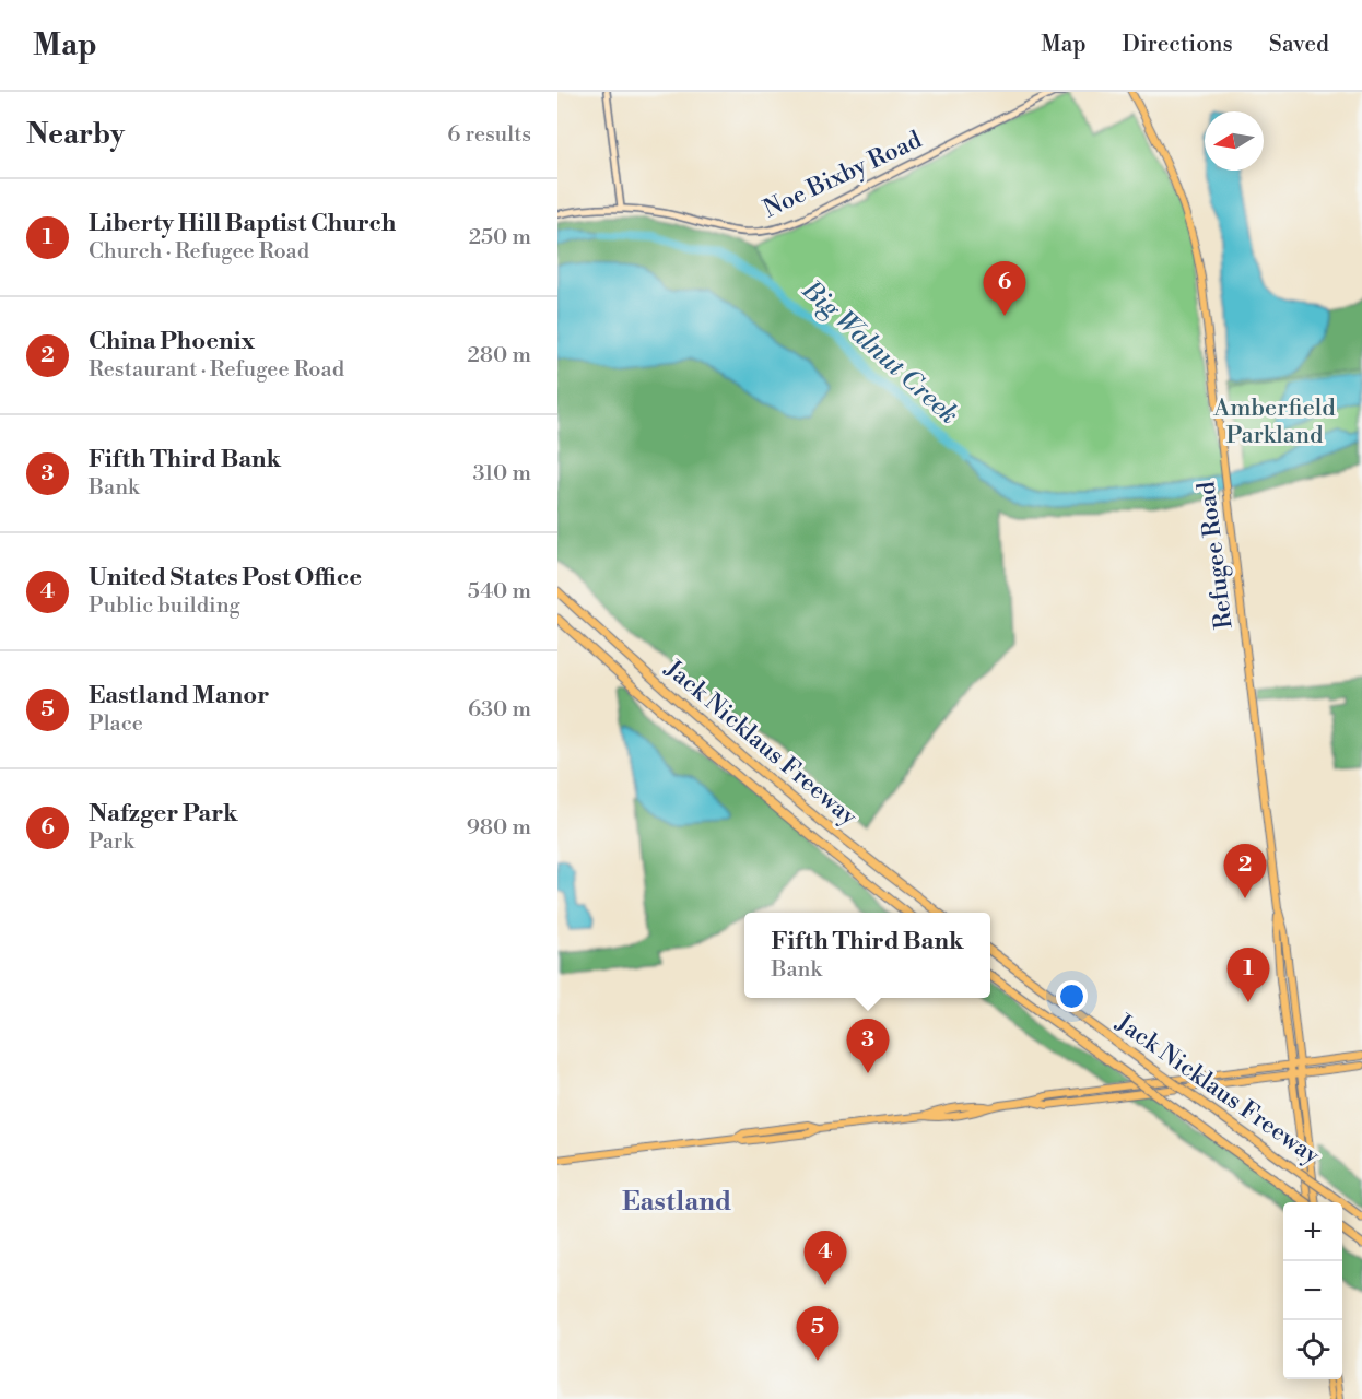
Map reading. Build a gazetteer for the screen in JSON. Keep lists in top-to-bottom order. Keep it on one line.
{"streets":{"highway":["Jack Nicklaus Freeway"],"main road":["Refugee Road"],"street":["Noe Bixby Road"]},"districts":["Eastland"],"water":["Big Walnut Creek"],"parks":["Amberfield Parkland"],"north":"left","page":{"header":"Map","nav":["Map","Directions","Saved"],"heading":["Nearby","6 results"],"list":[{"mark":"1","name":"Liberty Hill Baptist Church","note":"Church · Refugee Road","value":"250 m"},{"mark":"2","name":"China Phoenix","note":"Restaurant · Refugee Road","value":"280 m"},{"mark":"3","name":"Fifth Third Bank","note":"Bank","value":"310 m"},{"mark":"4","name":"United States Post Office","note":"Public building","value":"540 m"},{"mark":"5","name":"Eastland Manor","note":"Place","value":"630 m"},{"mark":"6","name":"Nafzger Park","note":"Park","value":"980 m"}],"pins":["6","2","1","3","4","5"],"popup":["Fifth Third Bank","Bank"],"map_buttons":["+","−"]}}
